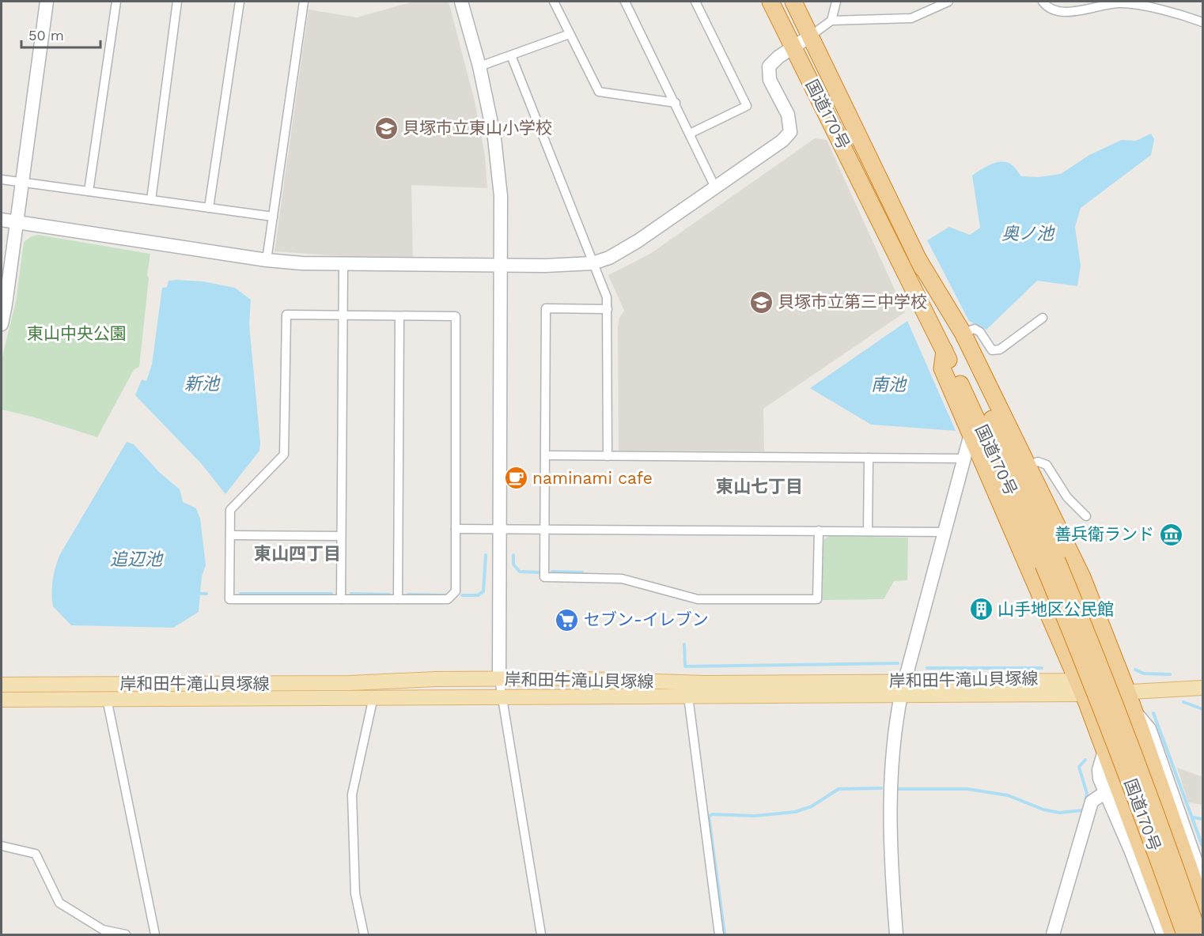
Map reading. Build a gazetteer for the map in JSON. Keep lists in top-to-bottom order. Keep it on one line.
{"streets":{"highway":["国道170号"],"main road":["岸和田牛滝山貝塚線"]},"districts":["東山七丁目","東山四丁目"],"water":["奥ノ池","新池","南池","追辺池"],"parks":["東山中央公園"],"places":{"school or university":["貝塚市立東山小学校","貝塚市立第三中学校"],"cafe":["naminami cafe"],"museum":["善兵衛ランド"],"building":["山手地区公民館"],"supermarket":["セブン-イレブン"]},"scale_bar":"50 m"}
